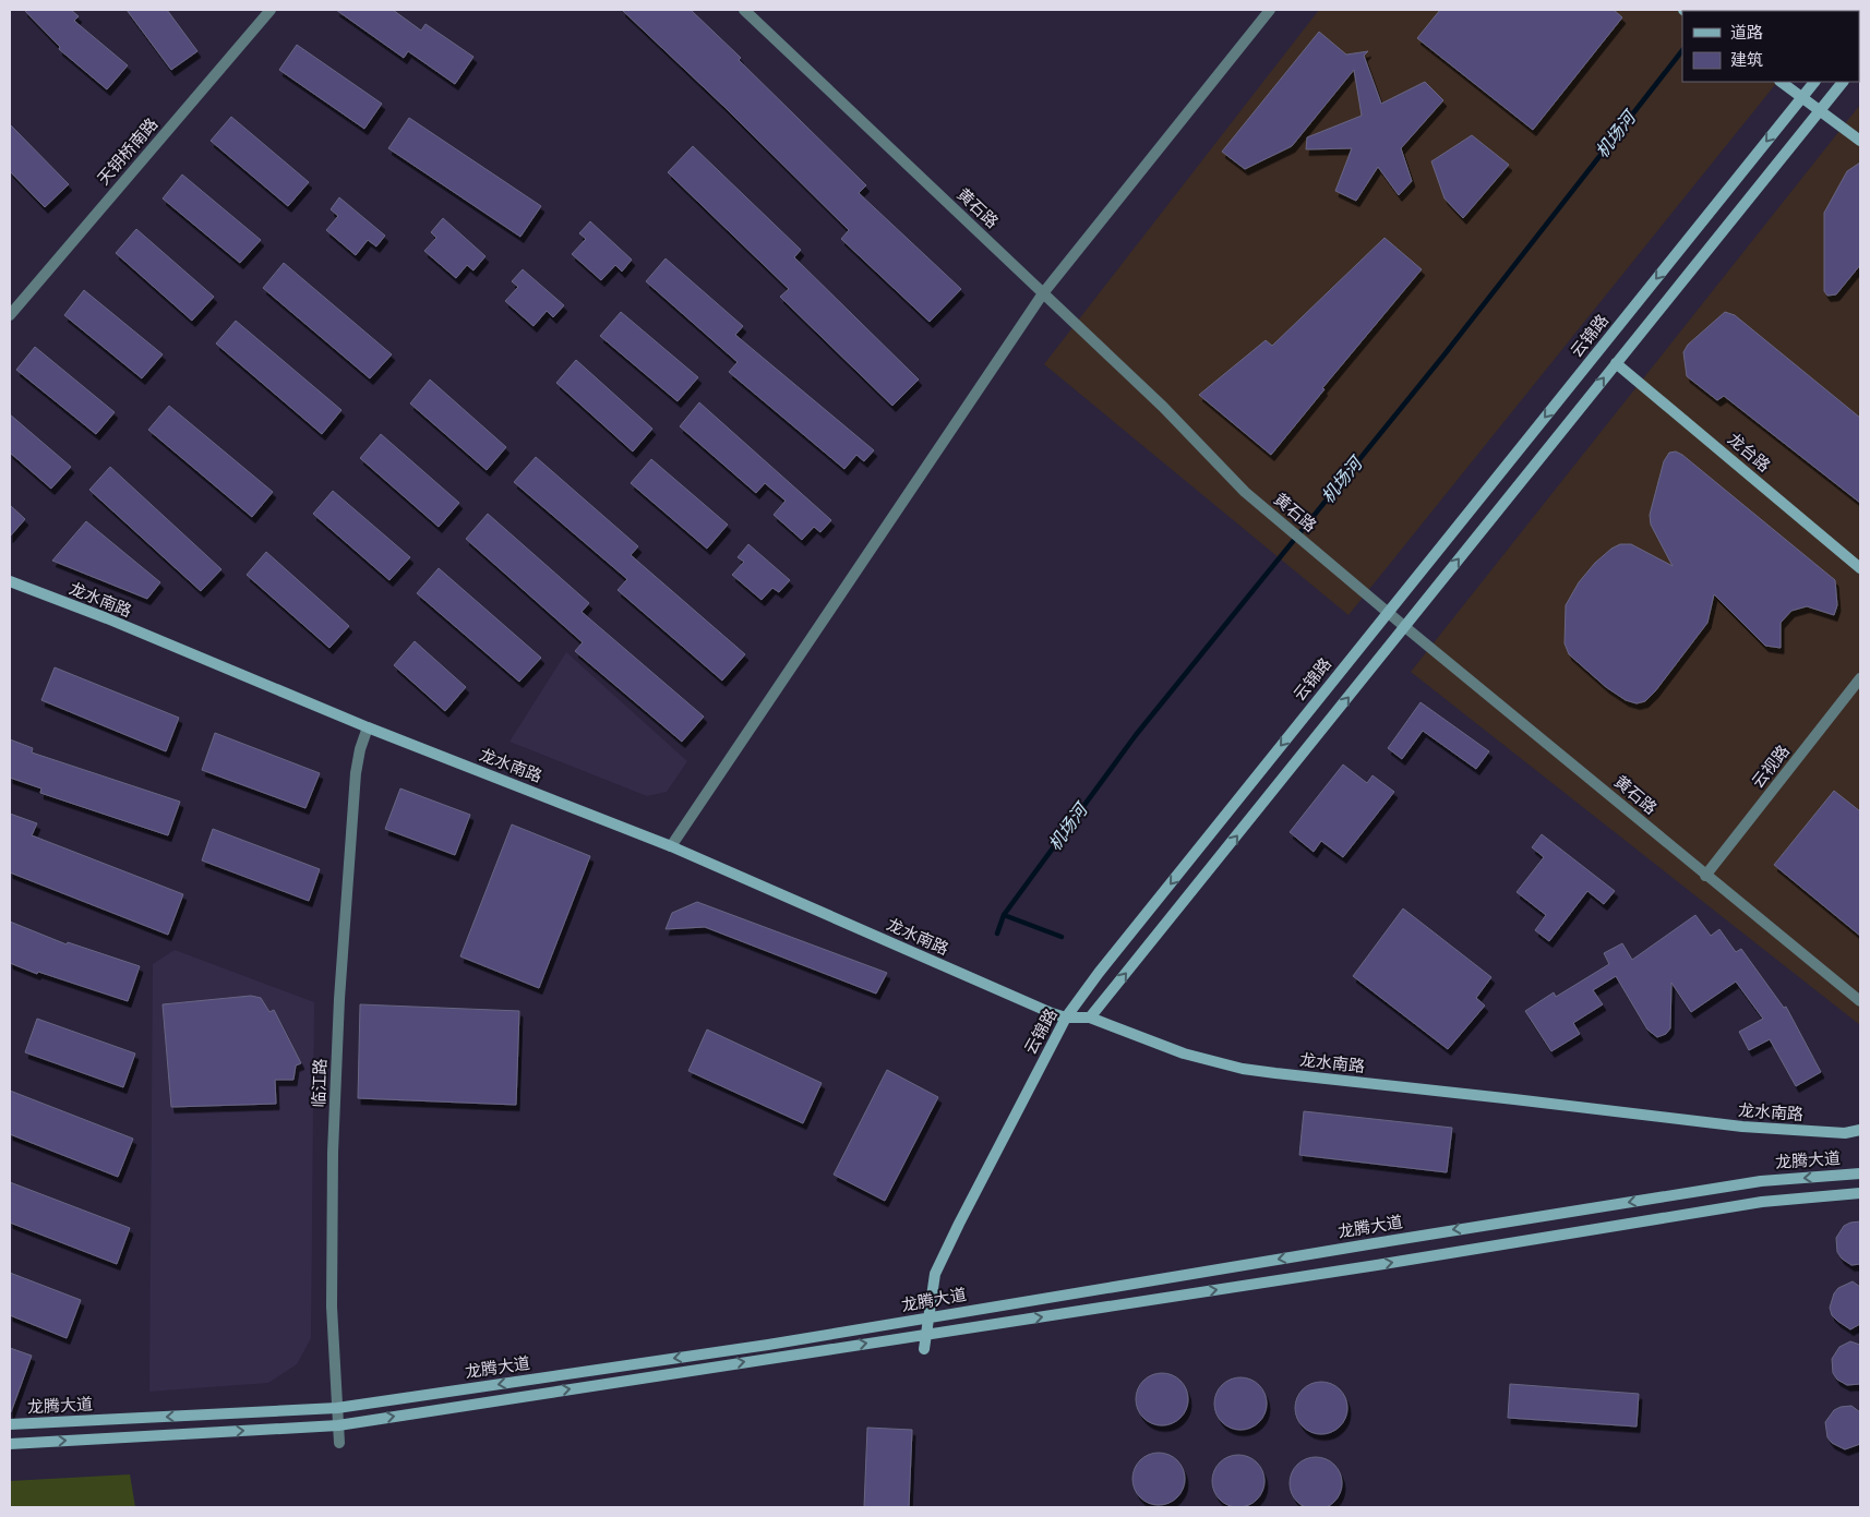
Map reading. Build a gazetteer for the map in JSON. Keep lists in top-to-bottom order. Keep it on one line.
{"streets":{"main road":["云锦路","龙台路","龙水南路","龙腾大道"],"street":["天钥桥南路","黄石路","云视路","临江路"]},"crossings":[["黄石路","云锦路"],["黄石路","云视路"],["云锦路","龙水南路"],["云锦路","龙腾大道"],["龙水南路","临江路"],["临江路","龙腾大道"]],"water":["机场河"],"legend":["道路","建筑"]}
